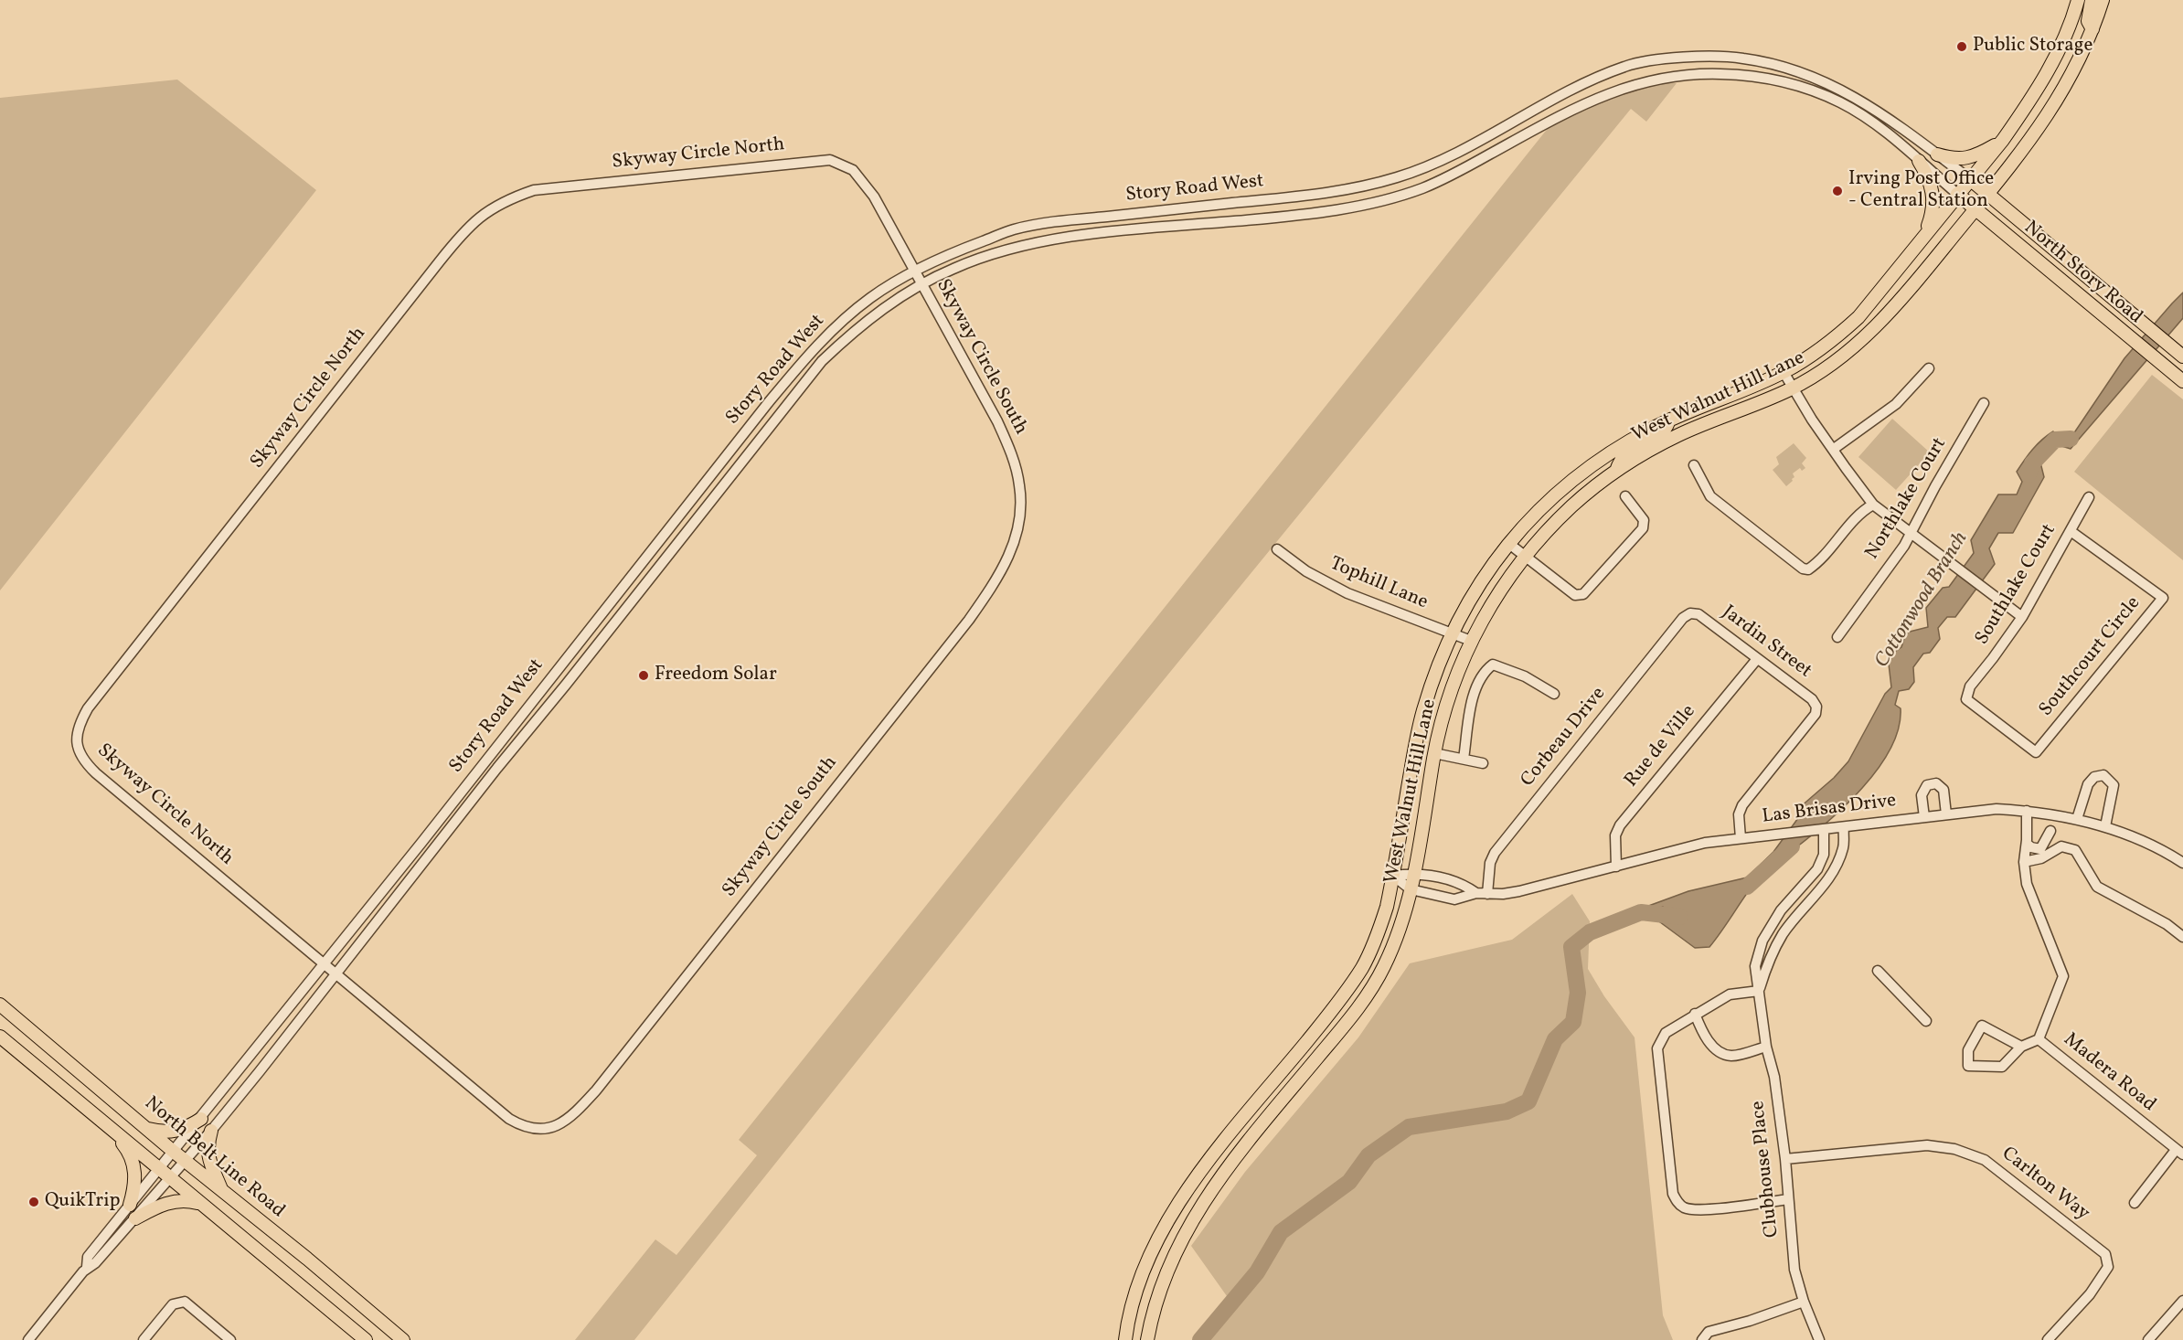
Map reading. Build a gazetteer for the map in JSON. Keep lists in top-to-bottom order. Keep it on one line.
{"streets":{"main road":["North Story Road","West Walnut Hill Lane","North Belt Line Road"],"street":["Skyway Circle North","Story Road West","Skyway Circle South","Northlake Court","Tophill Lane","Southlake Court","Jardin Street","Southcourt Circle","Corbeau Drive","Rue de Ville","Las Brisas Drive","Madera Road","Clubhouse Place","Carlton Way"]},"crossings":[["Skyway Circle North","Story Road West"],["Skyway Circle North","Skyway Circle South"],["Story Road West","North Story Road"],["Story Road West","Skyway Circle South"],["Story Road West","West Walnut Hill Lane"],["Story Road West","North Belt Line Road"],["North Story Road","West Walnut Hill Lane"],["West Walnut Hill Lane","Tophill Lane"],["West Walnut Hill Lane","Las Brisas Drive"],["Southlake Court","Southcourt Circle"],["Jardin Street","Corbeau Drive"],["Jardin Street","Rue de Ville"],["Jardin Street","Las Brisas Drive"],["Corbeau Drive","Las Brisas Drive"],["Rue de Ville","Las Brisas Drive"],["Las Brisas Drive","Madera Road"],["Las Brisas Drive","Clubhouse Place"],["Clubhouse Place","Carlton Way"]],"water":["Cottonwood Branch"],"places":["Public Storage","Irving Post Office - Central Station","Freedom Solar","QuikTrip"]}
